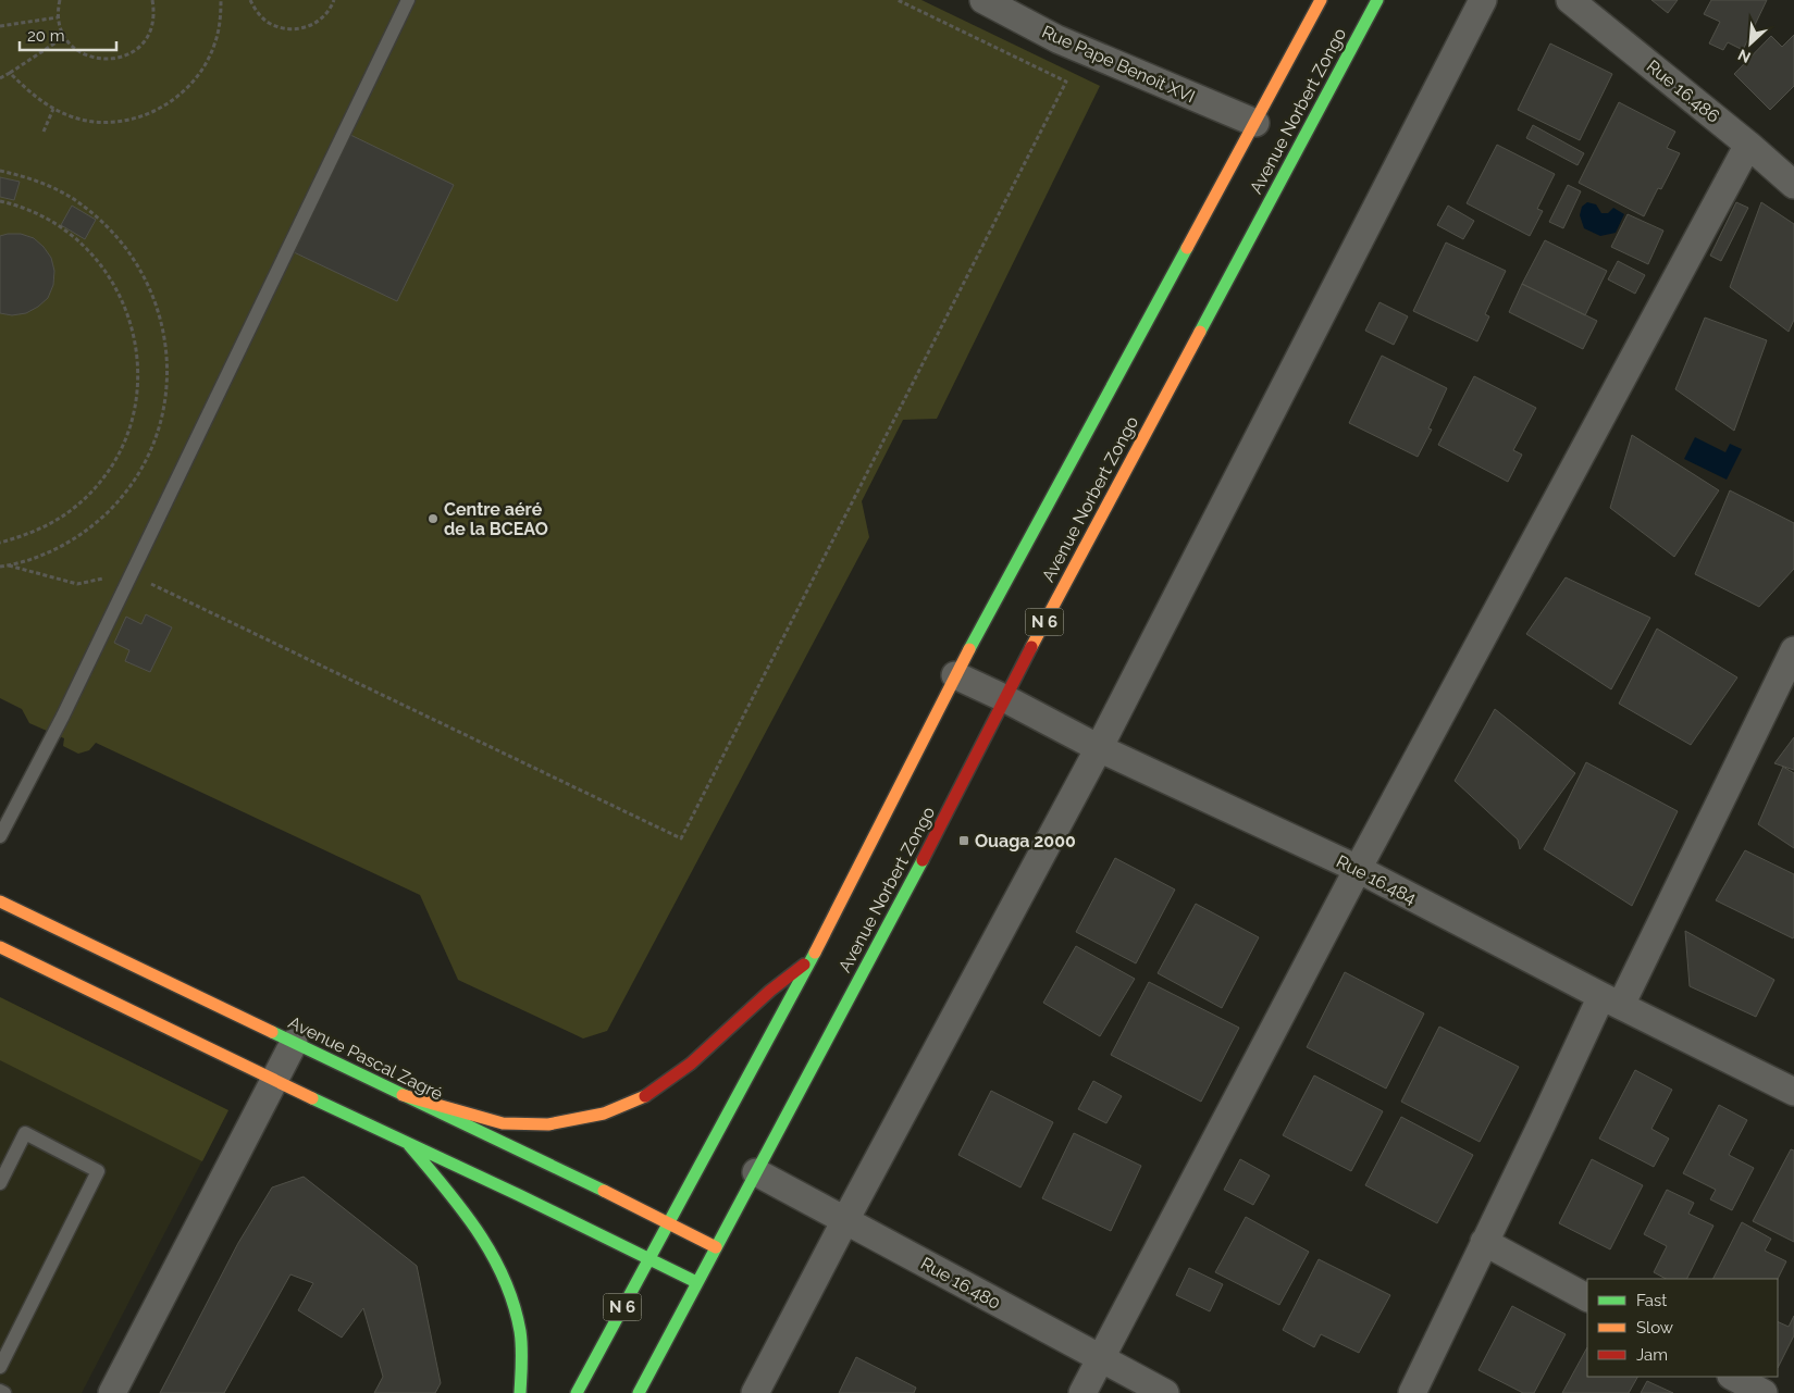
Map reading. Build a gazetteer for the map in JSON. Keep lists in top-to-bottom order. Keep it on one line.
{"streets":{"main road":["Avenue Norbert Zongo","N 6","Avenue Pascal Zagré"],"street":["Rue Pape Benoît XVI","Rue 16.486","Rue 16.484","Rue 16.480"]},"crossings":[["Rue Pape Benoît XVI","Avenue Norbert Zongo"],["Avenue Norbert Zongo","N 6"],["Avenue Norbert Zongo","Rue 16.484"],["Avenue Norbert Zongo","Avenue Pascal Zagré"],["Avenue Norbert Zongo","Rue 16.480"],["N 6","Avenue Pascal Zagré"]],"places":{"other":["Centre aéré de la BCEAO"],"transit":["Ouaga 2000"]},"legend":["Fast","Slow","Jam"],"scale_bar":"20 m","north":"bottom left"}
